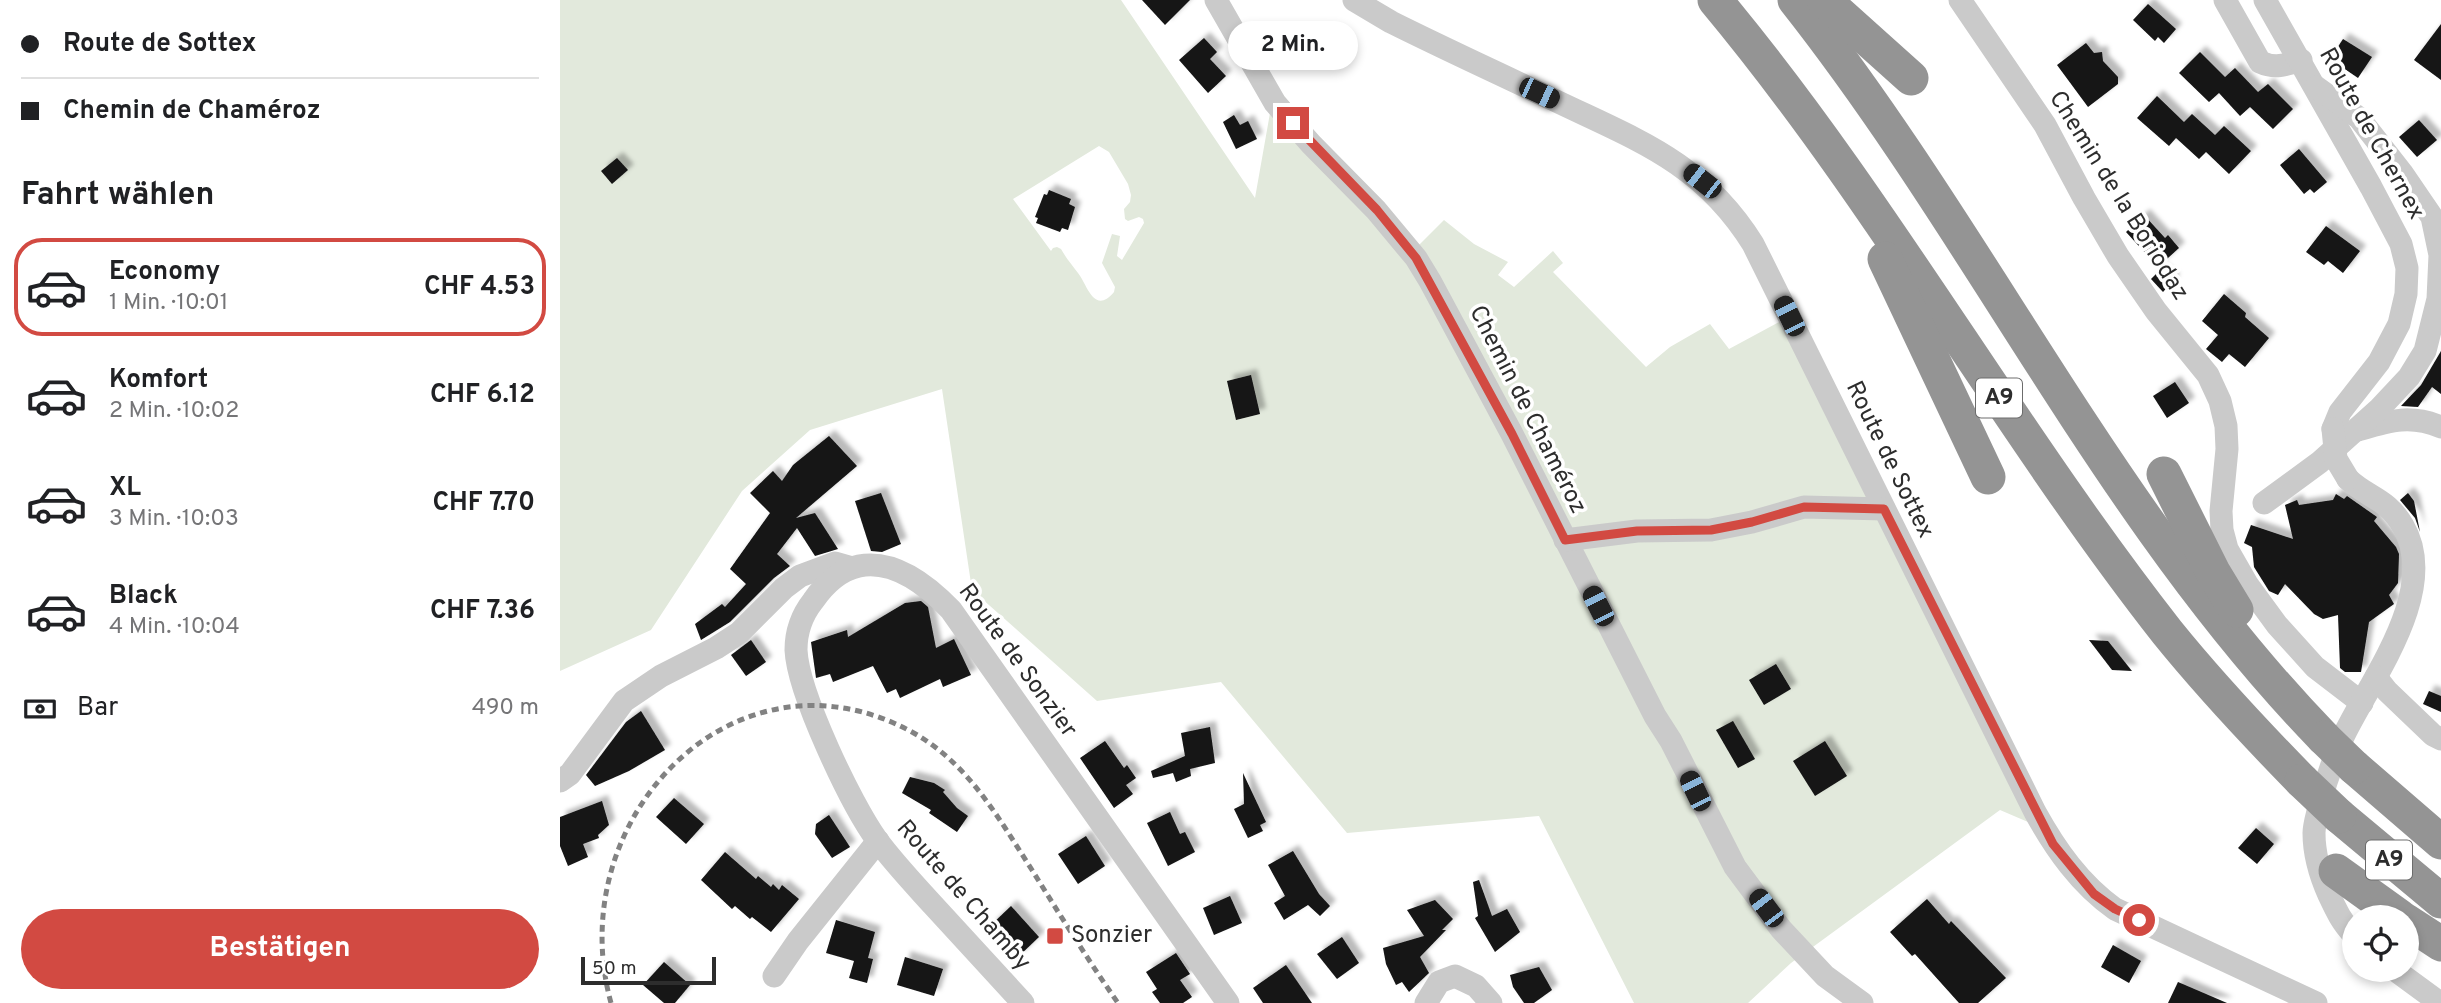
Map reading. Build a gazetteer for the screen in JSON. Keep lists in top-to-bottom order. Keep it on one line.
{"streets":{"highway":["A9"],"street":["Route de Chernex","Chemin de la Boriodaz","Chemin de Chaméroz","Route de Sottex","Route de Sonzier","Route de Chamby"]},"places":{"transit":["Sonzier"]},"scale_bar":"50 m","page":{"banner":["Route de Sottex","Chemin de Chaméroz"],"bubble":"2 Min.","heading":"Fahrt wählen","list":[{"name":"Economy","note":"1 Min. · 10:01","value":"CHF 4.53"},{"name":"Komfort","note":"2 Min. · 10:02","value":"CHF 6.12"},{"name":"XL","note":"3 Min. · 10:03","value":"CHF 7.70"},{"name":"Black","note":"4 Min. · 10:04","value":"CHF 7.36"}],"pay":["Bar","490 m"],"buttons":"Bestätigen","scale":"50 m"}}
